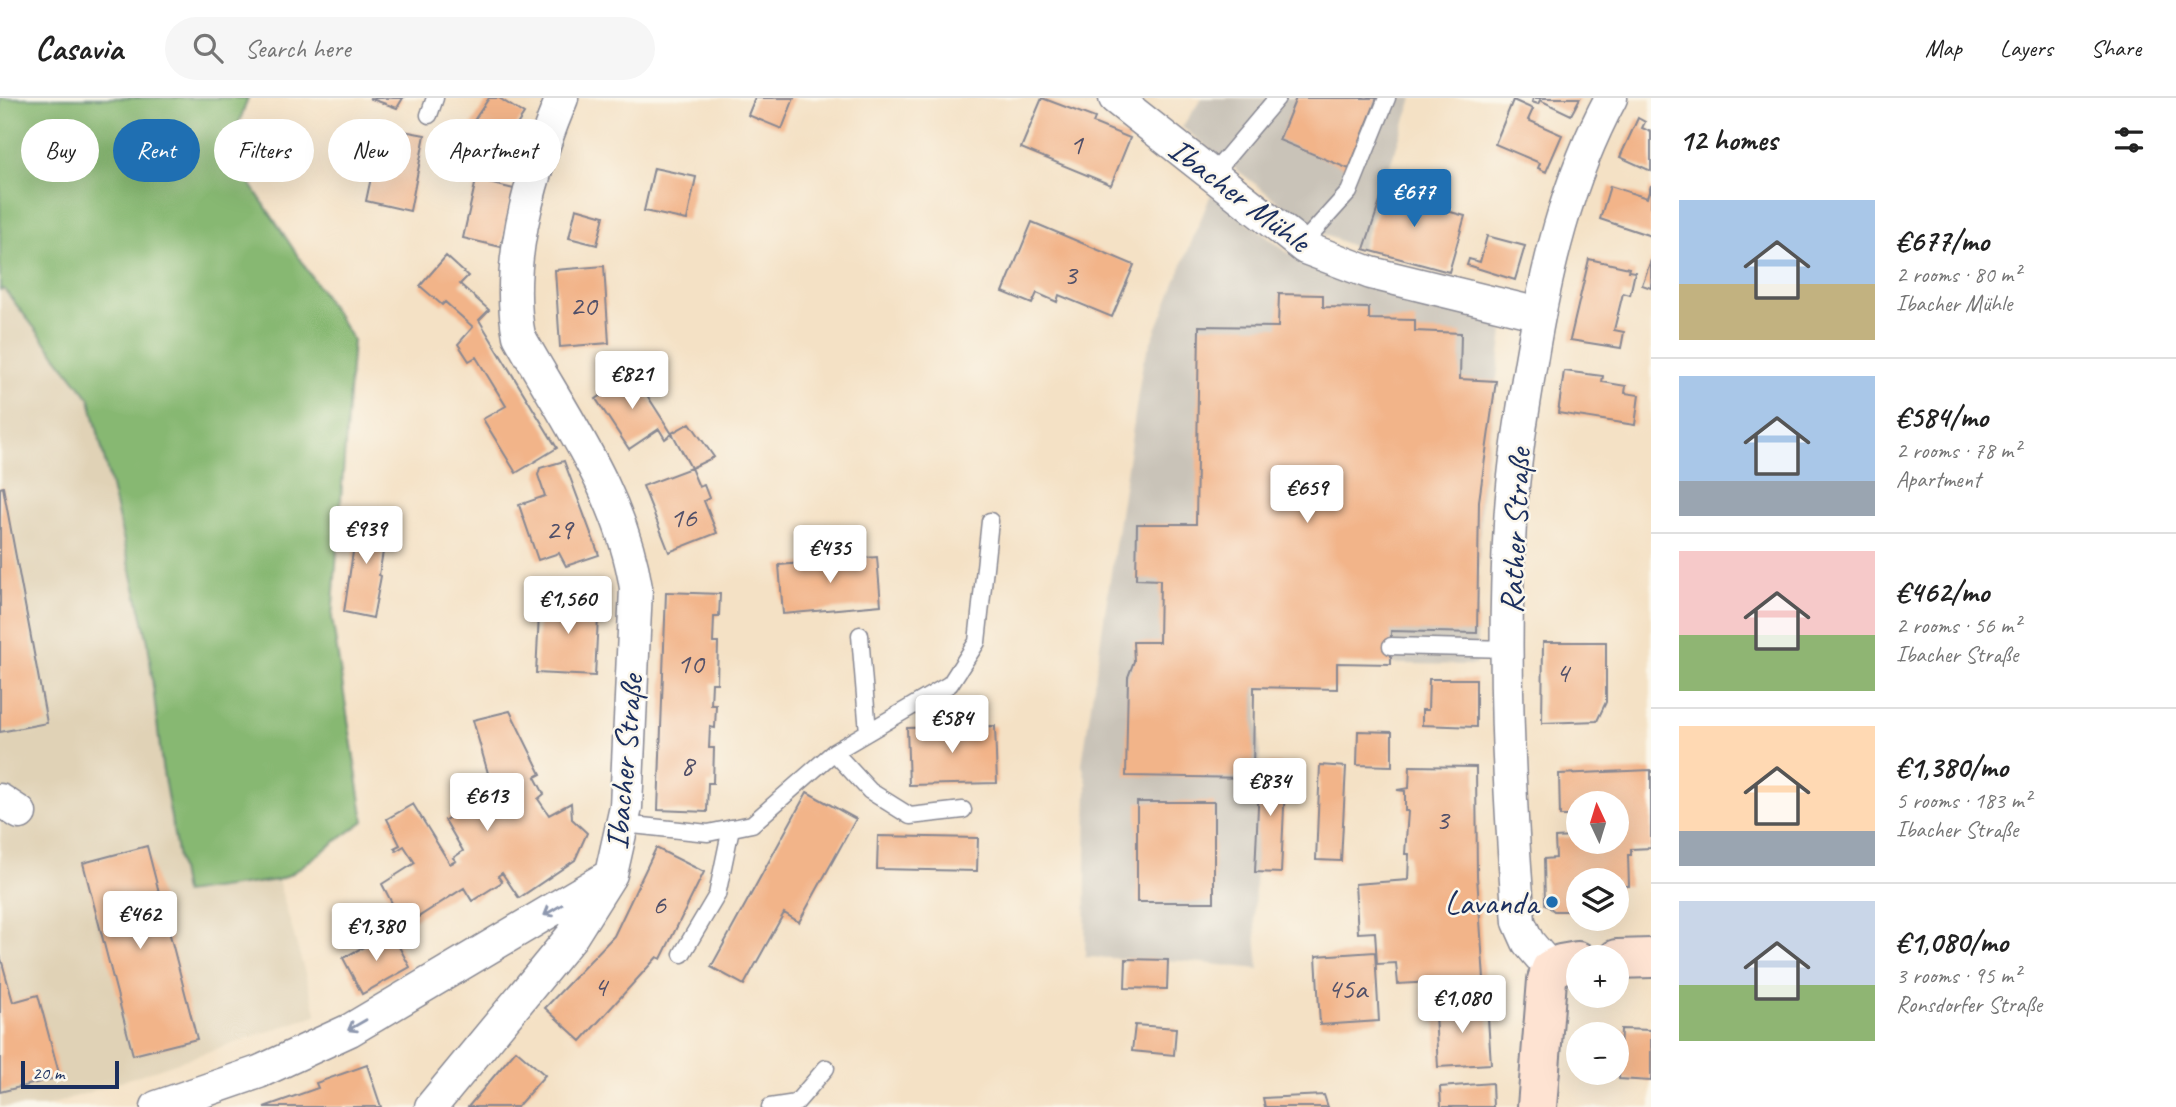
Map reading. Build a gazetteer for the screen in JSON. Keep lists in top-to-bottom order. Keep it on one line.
{"streets":{"street":["Ibacher Mühle","Rather Straße","Ibacher Straße"]},"crossings":[["Ibacher Mühle","Rather Straße"]],"places":["Lavanda"],"house_numbers":["1","3","20","16","29","10","4","8","3","6","4","45a"],"scale_bar":"20 m","north":"top","page":{"header":"Casavia","search":"Search here","nav":["Map","Layers","Share"],"heading":"12 homes","chip":["Buy","Rent","Filters","New","Apartment"],"price":["€677","€821","€659","€939","€435","€1,560","€584","€834","€613","€462","€1,380","€1,080"],"list":[{"name":"€677/mo","note":"2 rooms · 80 m² · Ibacher Mühle"},{"name":"€584/mo","note":"2 rooms · 78 m² · Apartment"},{"name":"€462/mo","note":"2 rooms · 56 m² · Ibacher Straße"},{"name":"€1,380/mo","note":"5 rooms · 183 m² · Ibacher Straße"},{"name":"€1,080/mo","note":"3 rooms · 95 m² · Ronsdorfer Straße"}],"map_buttons":["+","−"],"scale":"20 m"}}
